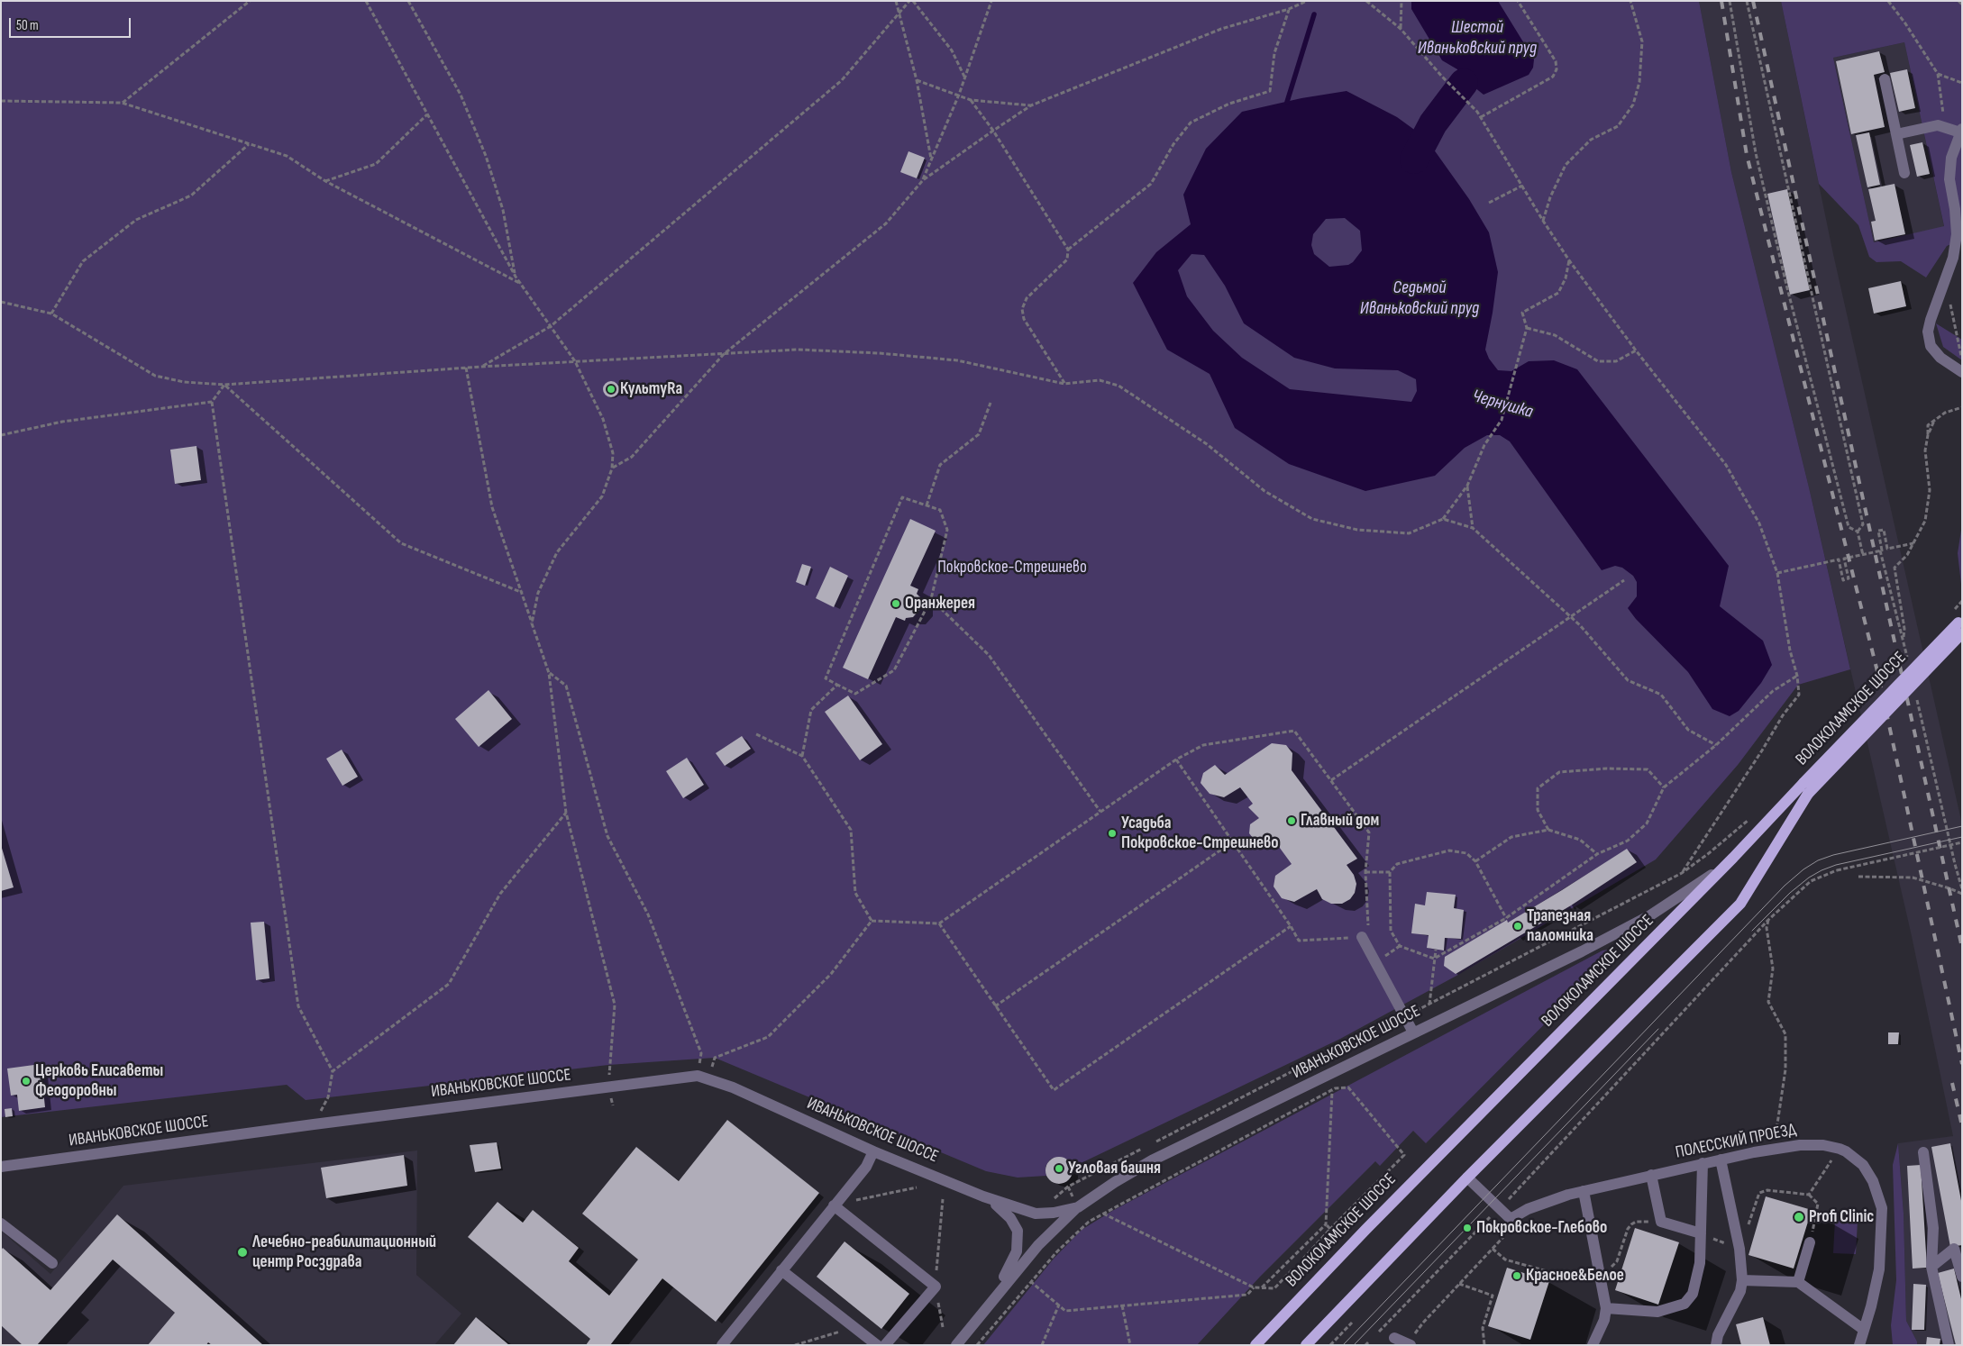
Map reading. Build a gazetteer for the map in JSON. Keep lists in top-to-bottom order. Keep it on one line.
{"streets":{"main road":["ВОЛОКОЛАМСКОЕ ШОССЕ"],"street":["ИВАНЬКОВСКОЕ ШОССЕ","ПОЛЕССКИЙ ПРОЕЗД"]},"crossings":[["ВОЛОКОЛАМСКОЕ ШОССЕ","ИВАНЬКОВСКОЕ ШОССЕ"],["ВОЛОКОЛАМСКОЕ ШОССЕ","ПОЛЕССКИЙ ПРОЕЗД"]],"water":["Шестой Иваньковский пруд","Седьмой Иваньковский пруд","Чернушка"],"parks":["Покровское-Стрешнево"],"places":["КультуRа","Оранжерея","Главный дом","Усадьба Покровское-Стрешнево","Трапезная паломника","Церковь Елисаветы Феодоровны","Угловая башня","Profi Clinic","Покровское-Глебово","Лечебно-реабилитационный центр Росздрава","Красное&Белое"],"scale_bar":"50 m"}
